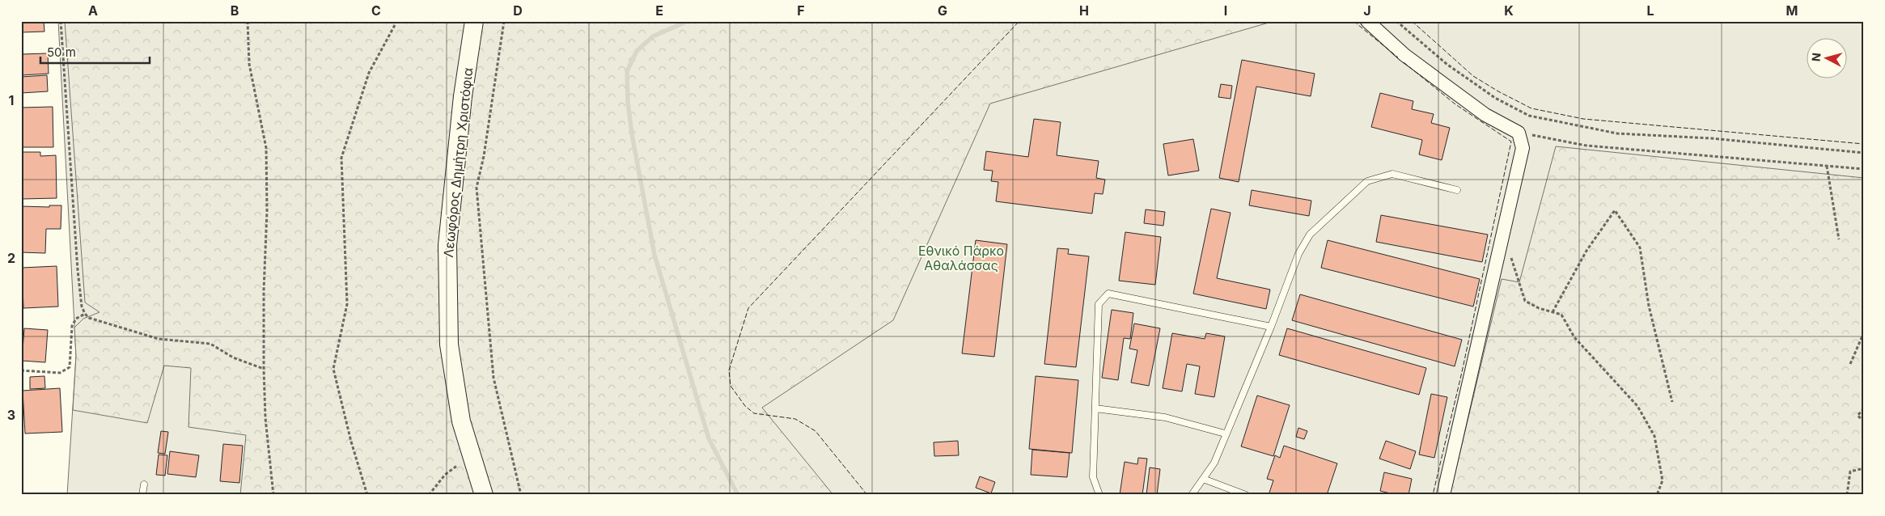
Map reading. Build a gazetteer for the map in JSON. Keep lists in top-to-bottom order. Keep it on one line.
{"streets":{"main road":["Λεωφόρος Δημήτρη Χριστόφια"]},"parks":["Εθνικό Πάρκο Αθαλάσσας"],"scale_bar":"50 m","north":"left","grid":{"columns":["A","B","C","D","E","F","G","H","I","J","K","L","M"],"rows":["1","2","3"]}}
